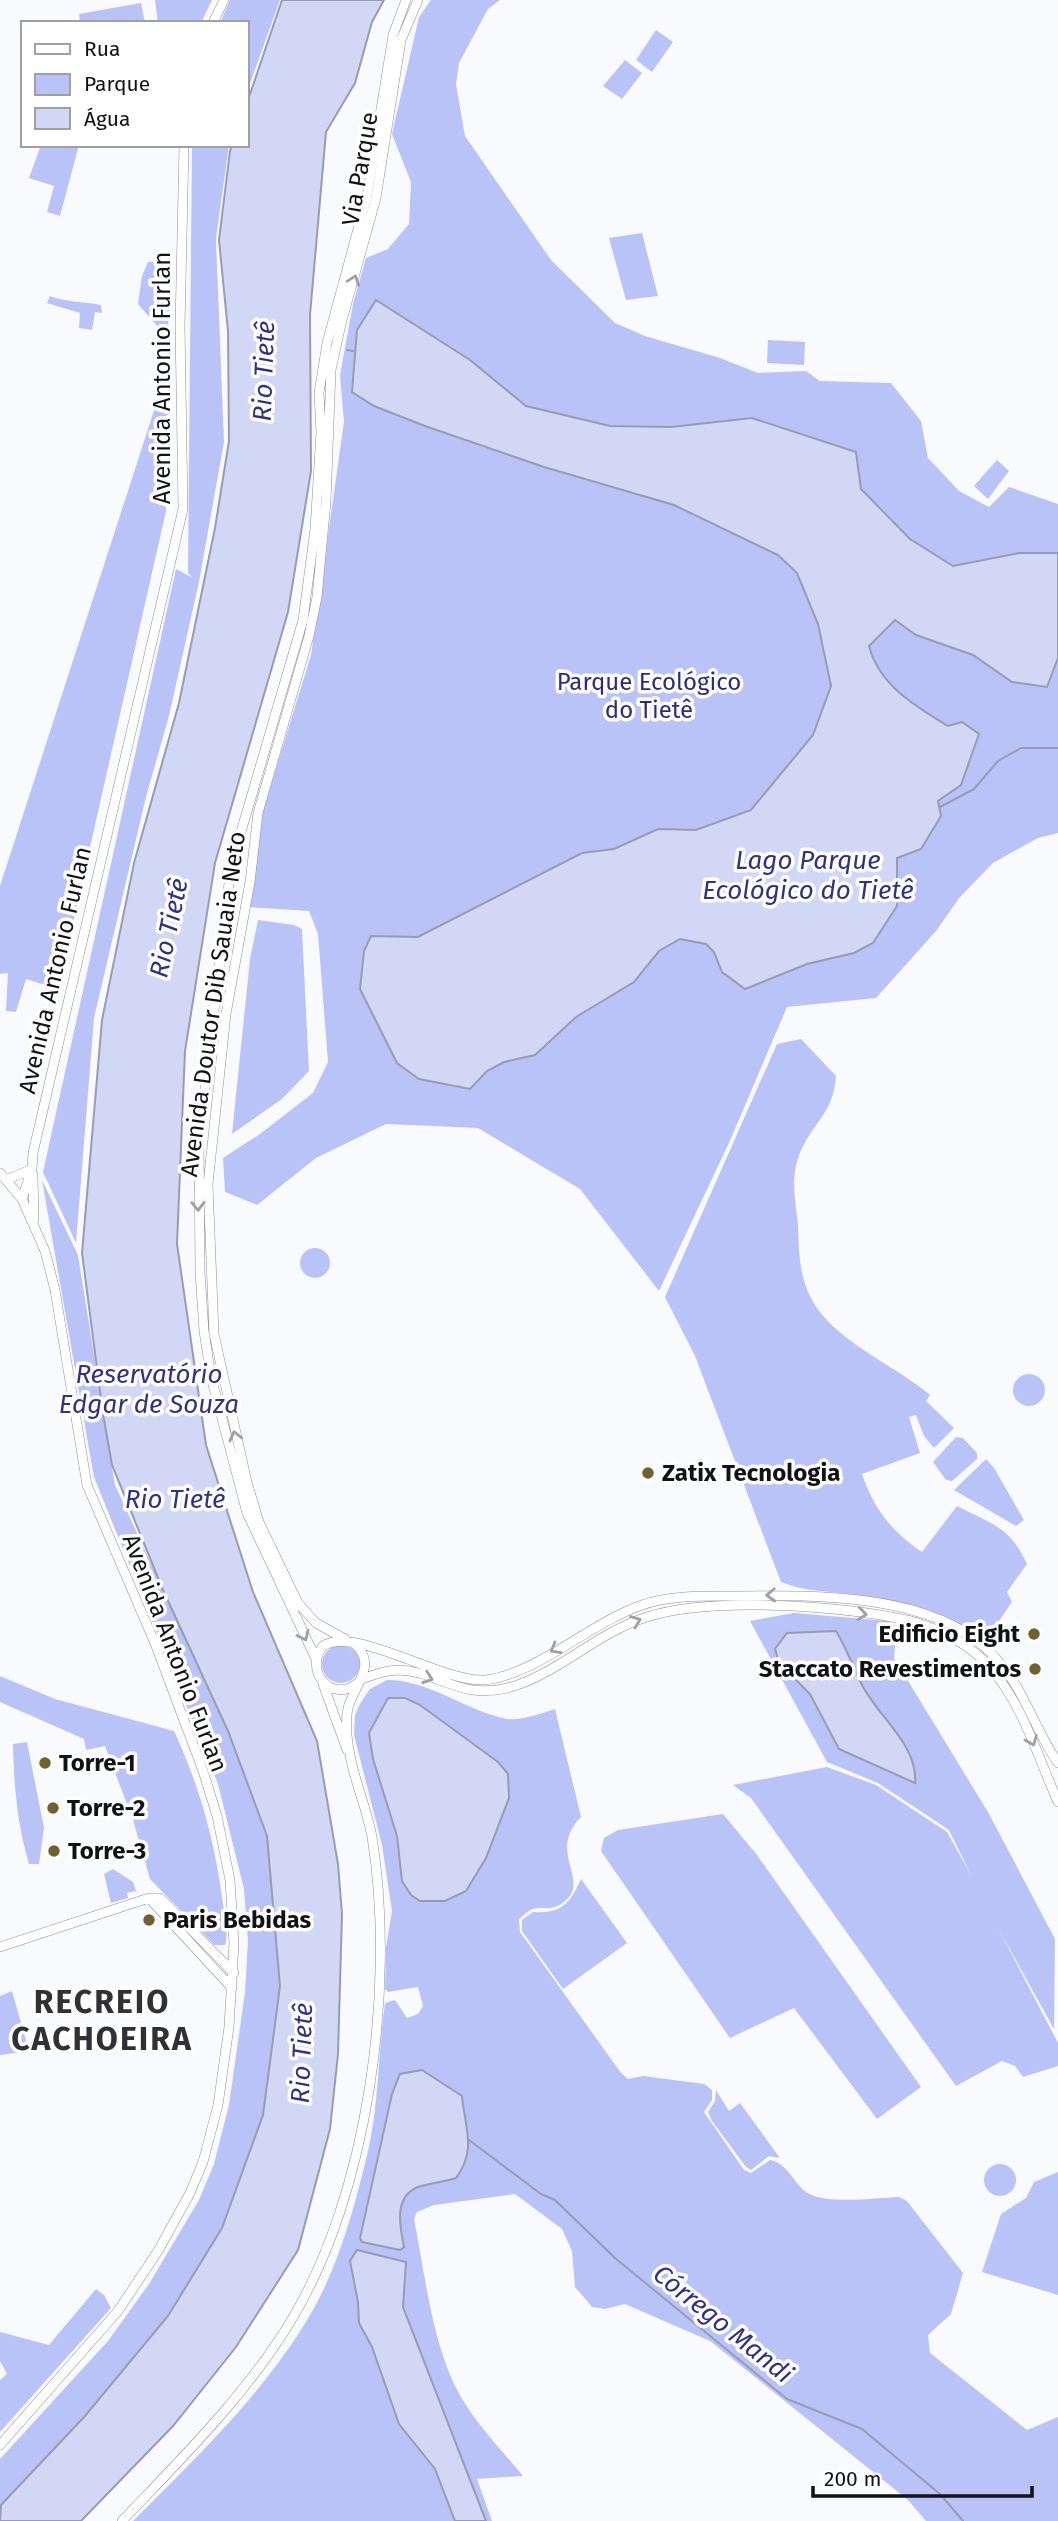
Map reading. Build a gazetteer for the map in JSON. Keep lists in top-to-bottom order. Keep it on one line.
{"streets":{"main road":["Via Parque","Avenida Antonio Furlan","Avenida Doutor Dib Sauaia Neto"]},"crossings":[["Via Parque","Avenida Doutor Dib Sauaia Neto"]],"districts":["RECREIO CACHOEIRA"],"water":["Rio Tietê","Lago Parque Ecológico do Tietê","Reservatório Edgar de Souza","Córrego Mandi"],"parks":["Parque Ecológico do Tietê"],"places":["Zatix Tecnologia","Edificio Eight","Staccato Revestimentos","Torre-1","Torre-2","Torre-3","Paris Bebidas"],"legend":["Rua","Parque","Água"],"scale_bar":"200 m"}
